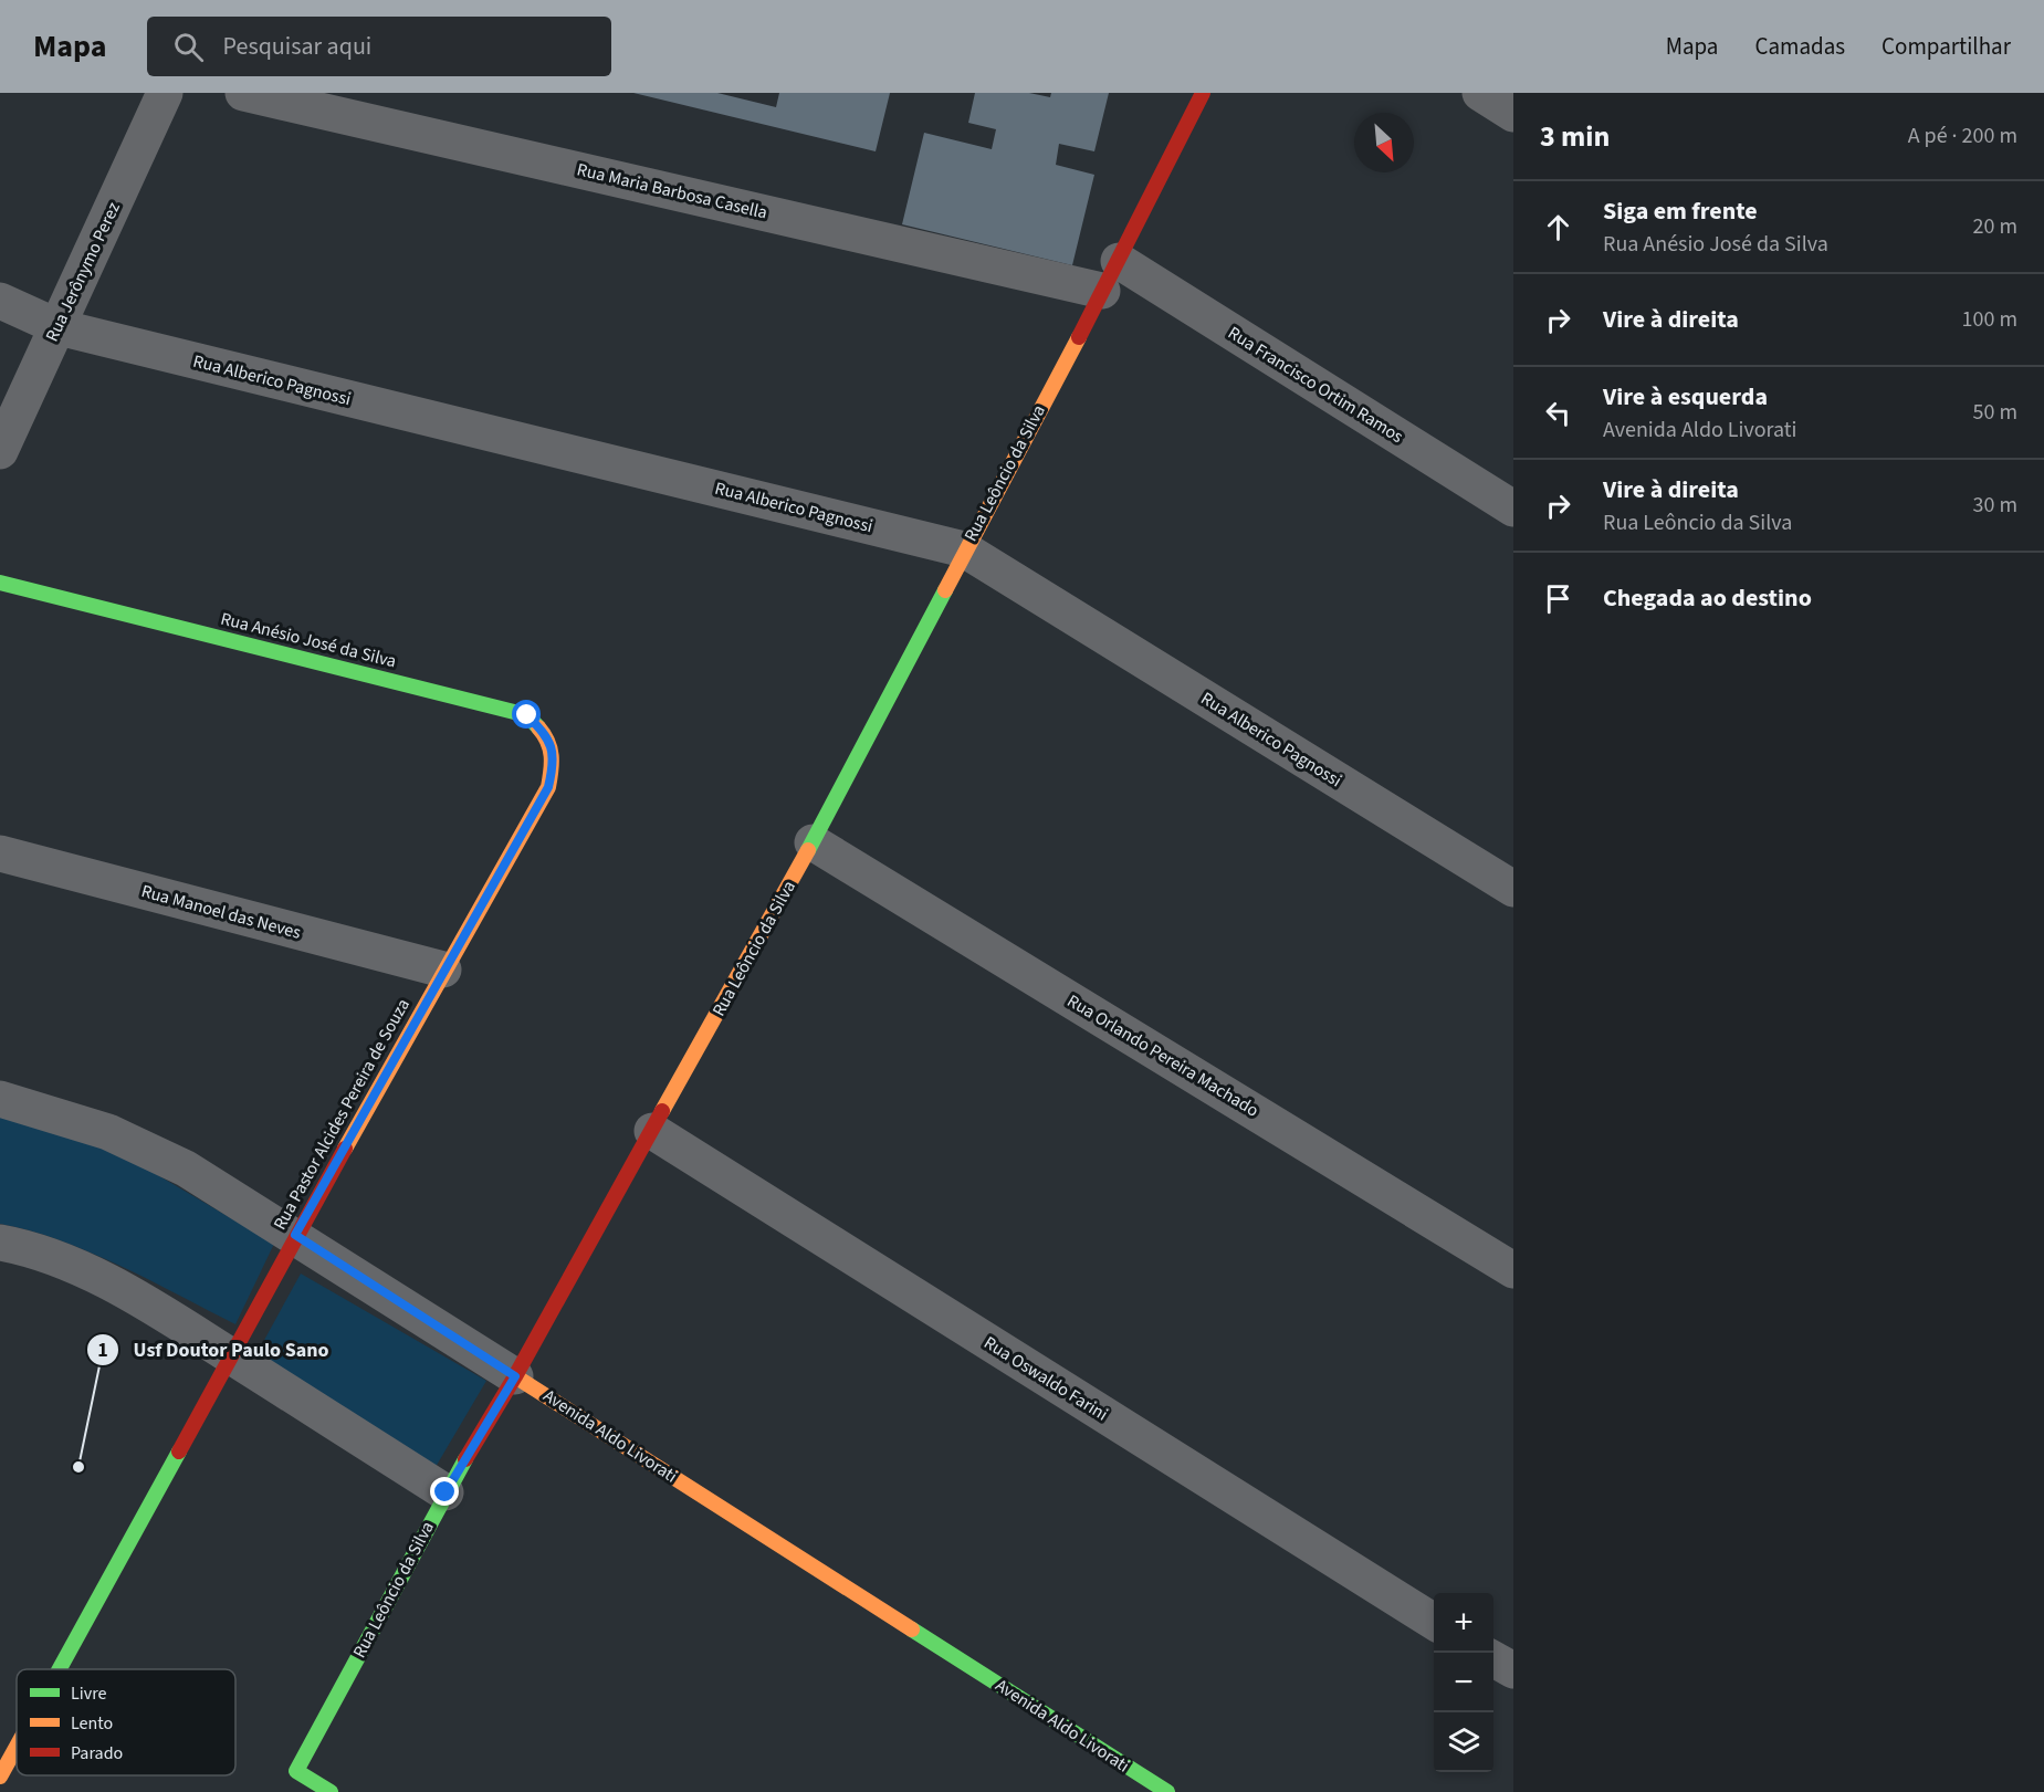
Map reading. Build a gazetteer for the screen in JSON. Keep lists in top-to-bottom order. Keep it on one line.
{"streets":{"street":["Rua Maria Barbosa Casella","Rua Jerônymo Perez","Rua Alberico Pagnossi","Rua Francisco Ortim Ramos","Rua Leôncio da Silva","Rua Anésio José da Silva","Rua Manoel das Neves","Rua Orlando Pereira Machado","Rua Pastor Alcides Pereira de Souza","Rua Oswaldo Farini","Avenida Aldo Livorati"]},"crossings":[["Rua Maria Barbosa Casella","Rua Francisco Ortim Ramos"],["Rua Maria Barbosa Casella","Rua Leôncio da Silva"],["Rua Jerônymo Perez","Rua Alberico Pagnossi"],["Rua Alberico Pagnossi","Rua Leôncio da Silva"],["Rua Francisco Ortim Ramos","Rua Leôncio da Silva"],["Rua Leôncio da Silva","Rua Orlando Pereira Machado"],["Rua Leôncio da Silva","Rua Oswaldo Farini"],["Rua Leôncio da Silva","Avenida Aldo Livorati"],["Rua Anésio José da Silva","Rua Pastor Alcides Pereira de Souza"],["Rua Manoel das Neves","Rua Pastor Alcides Pereira de Souza"],["Rua Pastor Alcides Pereira de Souza","Avenida Aldo Livorati"]],"places":["Usf Doutor Paulo Sano"],"legend":["Livre","Lento","Parado"],"north":"bottom right","page":{"header":"Mapa","search":"Pesquisar aqui","nav":["Mapa","Camadas","Compartilhar"],"heading":["3 min","A pé · 200 m"],"list":[["Siga em frente","Rua Anésio José da Silva","20 m"],["Vire à direita","100 m"],["Vire à esquerda","Avenida Aldo Livorati","50 m"],["Vire à direita","Rua Leôncio da Silva","30 m"],"Chegada ao destino"],"map_buttons":["+","−"]}}
